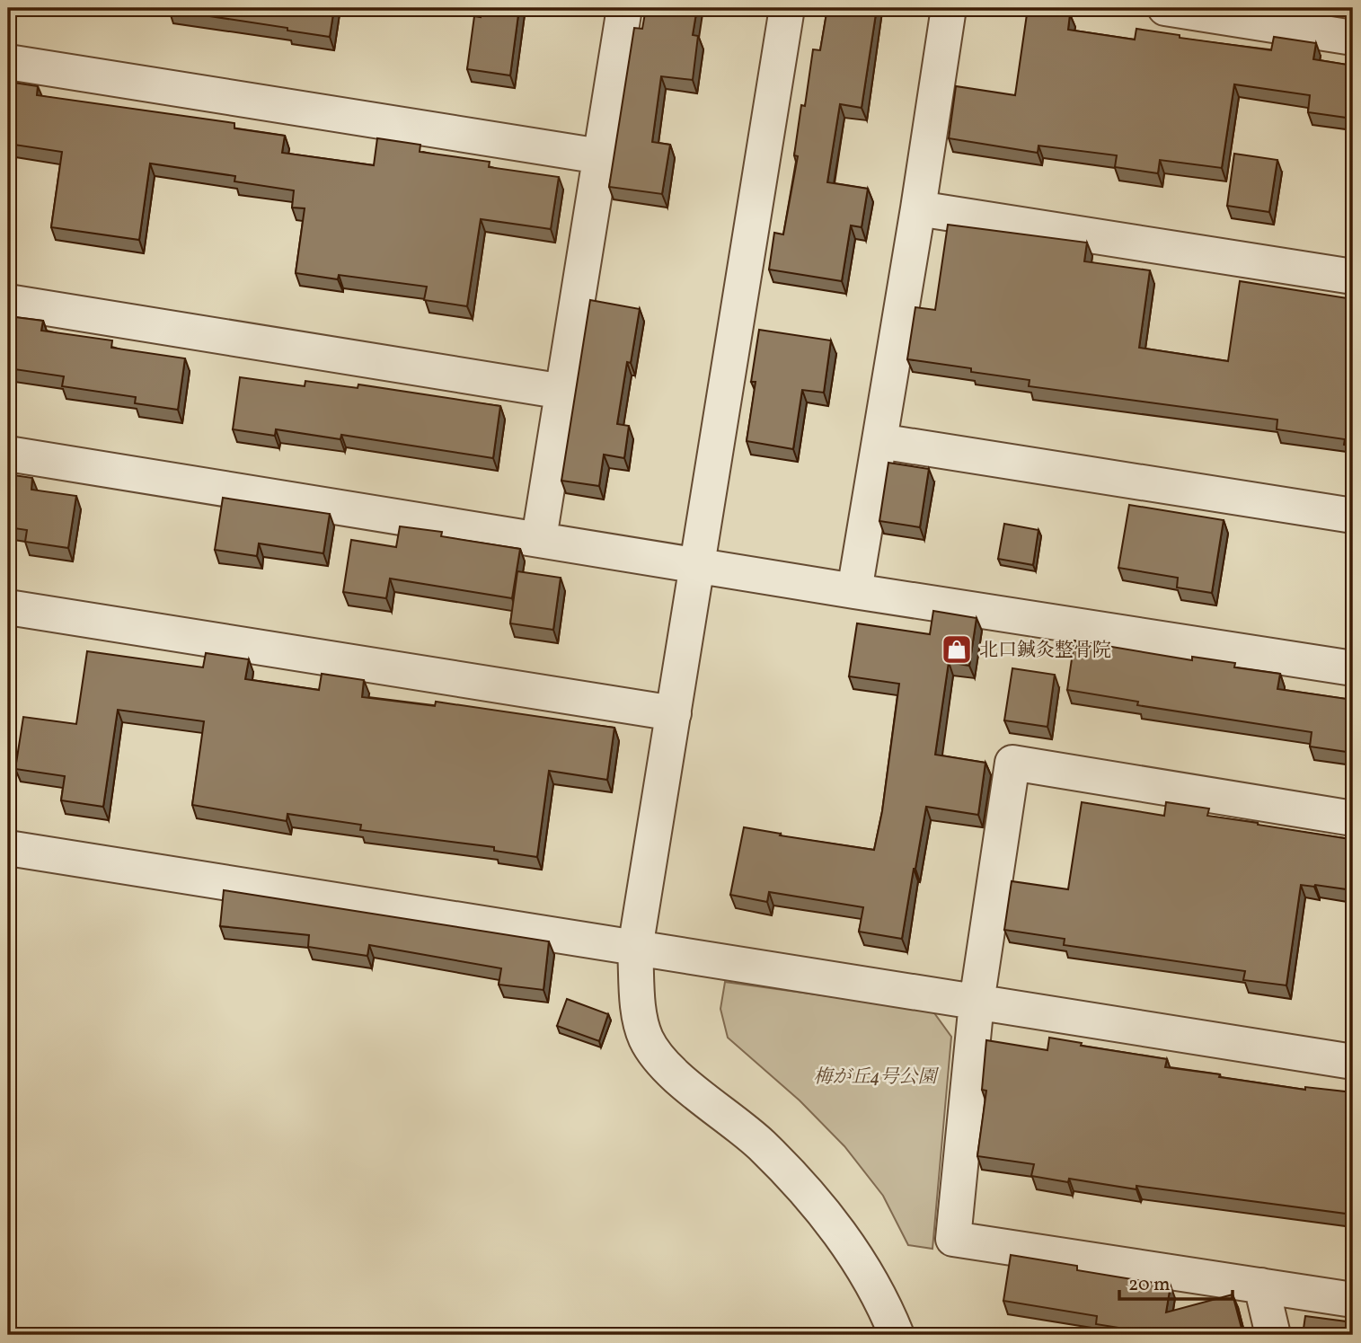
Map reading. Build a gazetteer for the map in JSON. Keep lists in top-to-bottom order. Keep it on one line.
{"parks":["梅が丘4号公園"],"places":{"shop":["北口鍼灸整骨院"]},"scale_bar":"20 m"}
